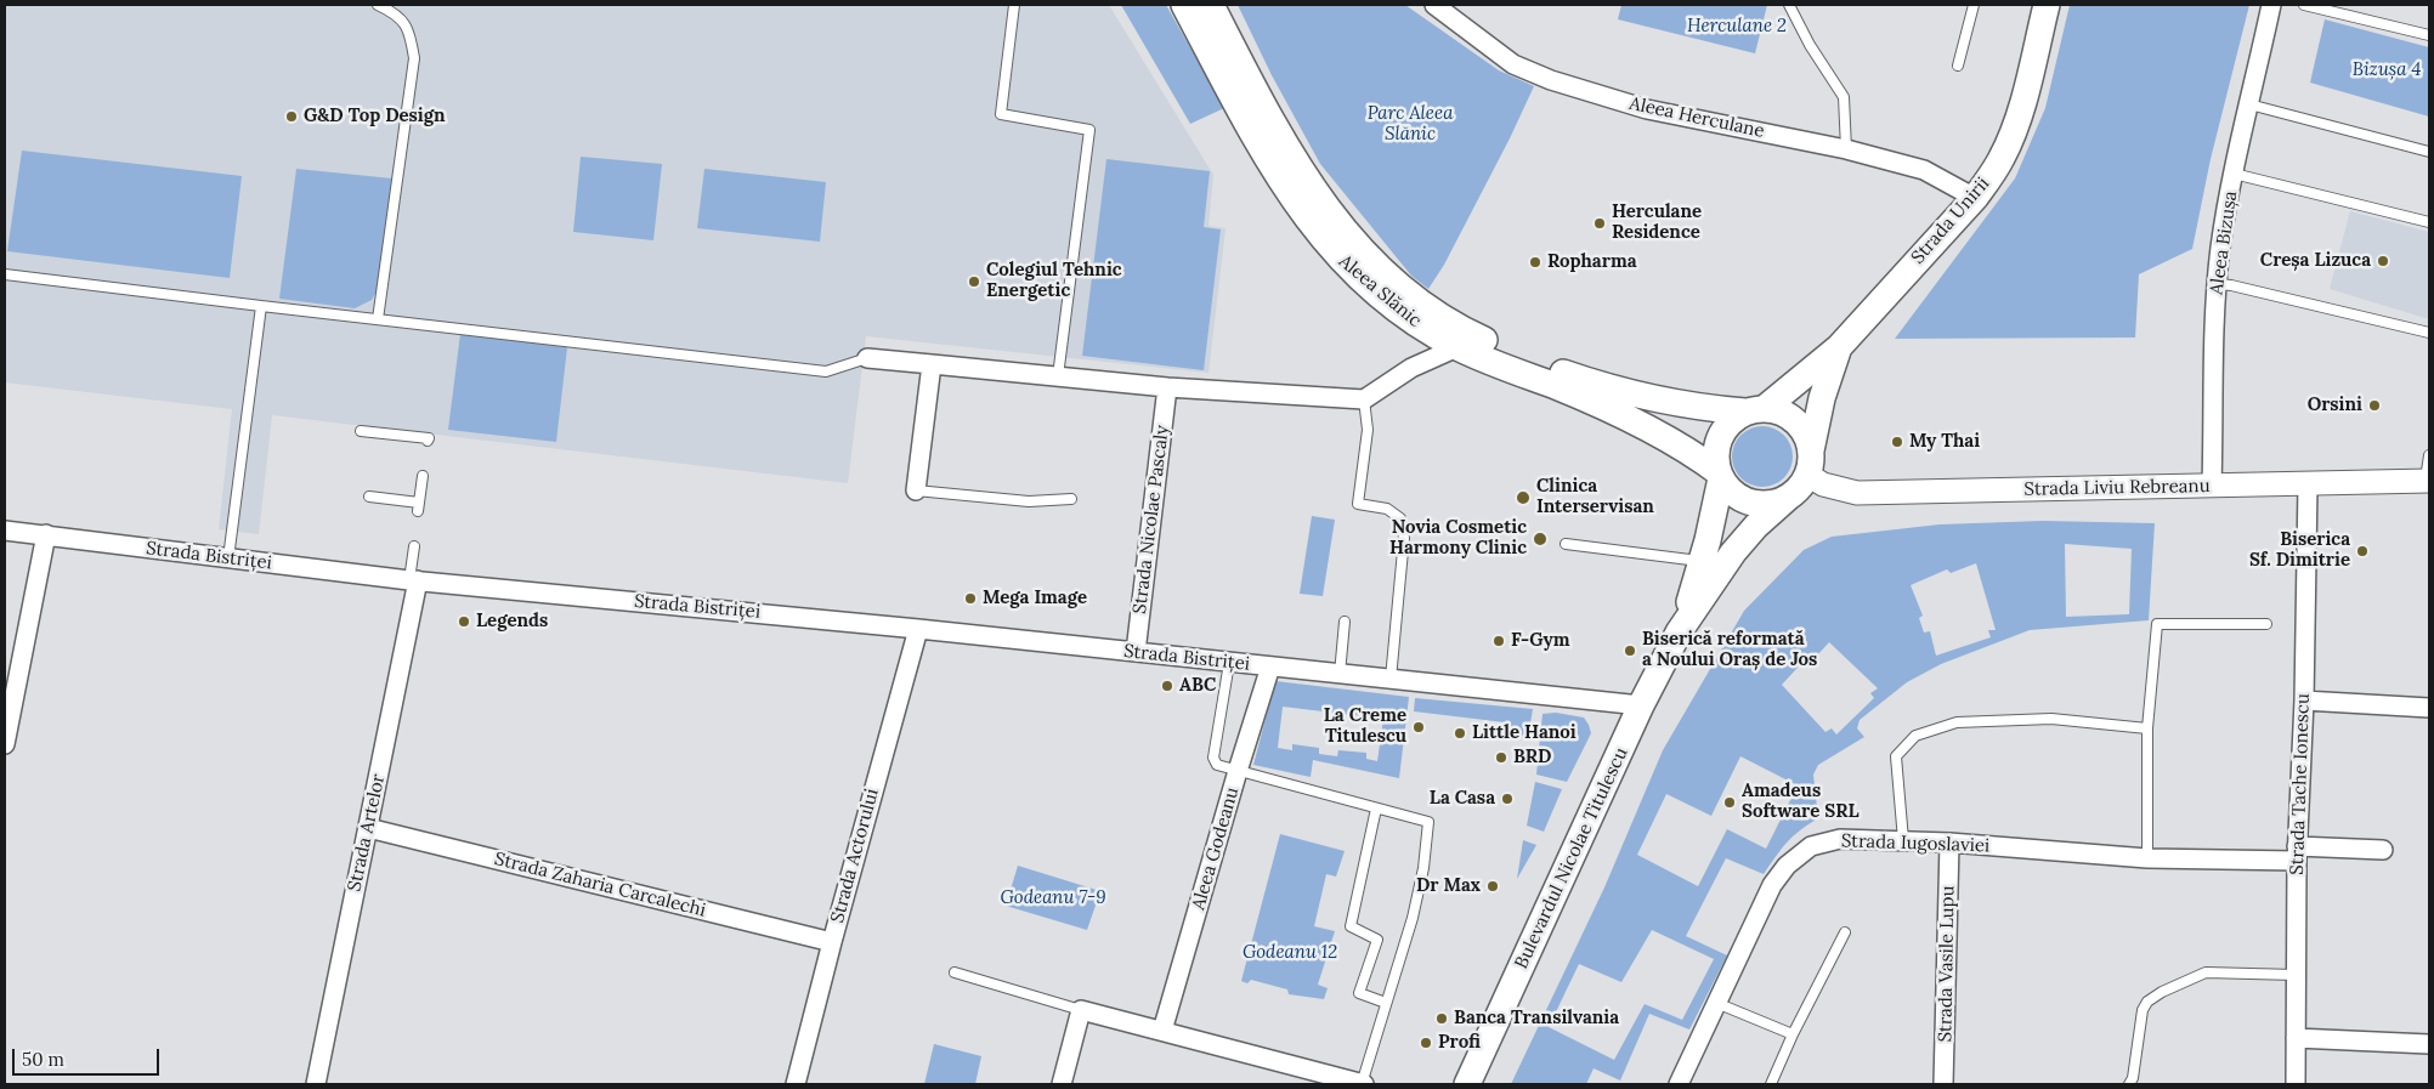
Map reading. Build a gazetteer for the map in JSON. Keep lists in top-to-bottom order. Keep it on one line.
{"streets":{"main road":["Strada Unirii","Aleea Slănic","Bulevardul Nicolae Titulescu"],"street":["Aleea Herculane","Aleea Bizușa","Strada Liviu Rebreanu","Strada Nicolae Pascaly","Strada Bistriței","Strada Tache Ionescu","Strada Artelor","Strada Iugoslaviei","Aleea Godeanu","Strada Actorului","Strada Zaharia Carcalechi","Strada Vasile Lupu"]},"crossings":[["Aleea Herculane","Strada Unirii"],["Strada Unirii","Aleea Slănic"],["Strada Unirii","Strada Liviu Rebreanu"],["Strada Unirii","Bulevardul Nicolae Titulescu"],["Aleea Bizușa","Strada Liviu Rebreanu"],["Aleea Slănic","Strada Liviu Rebreanu"],["Aleea Slănic","Bulevardul Nicolae Titulescu"],["Strada Liviu Rebreanu","Strada Tache Ionescu"],["Strada Liviu Rebreanu","Bulevardul Nicolae Titulescu"],["Strada Nicolae Pascaly","Strada Bistriței"],["Strada Bistriței","Strada Artelor"],["Strada Bistriței","Aleea Godeanu"],["Strada Bistriței","Strada Actorului"],["Strada Bistriței","Bulevardul Nicolae Titulescu"],["Strada Tache Ionescu","Strada Iugoslaviei"],["Strada Artelor","Strada Zaharia Carcalechi"],["Strada Iugoslaviei","Strada Vasile Lupu"],["Strada Actorului","Strada Zaharia Carcalechi"]],"parks":["Herculane 2","Bizușa 4","Parc Aleea Slănic","Godeanu 7-9","Godeanu 12"],"places":["G&D Top Design","Herculane Residence","Creșa Lizuca","Ropharma","Colegiul Tehnic Energetic","Orsini","My Thai","Clinica Interservisan","Novia Cosmetic Harmony Clinic","Biserica Sf. Dimitrie","Mega Image","Legends","F-Gym","Biserică reformată a Noului Oraș de Jos","ABC","La Creme Titulescu","Little Hanoi","BRD","La Casa","Amadeus Software SRL","Dr Max","Banca Transilvania","Profi"],"scale_bar":"50 m"}
